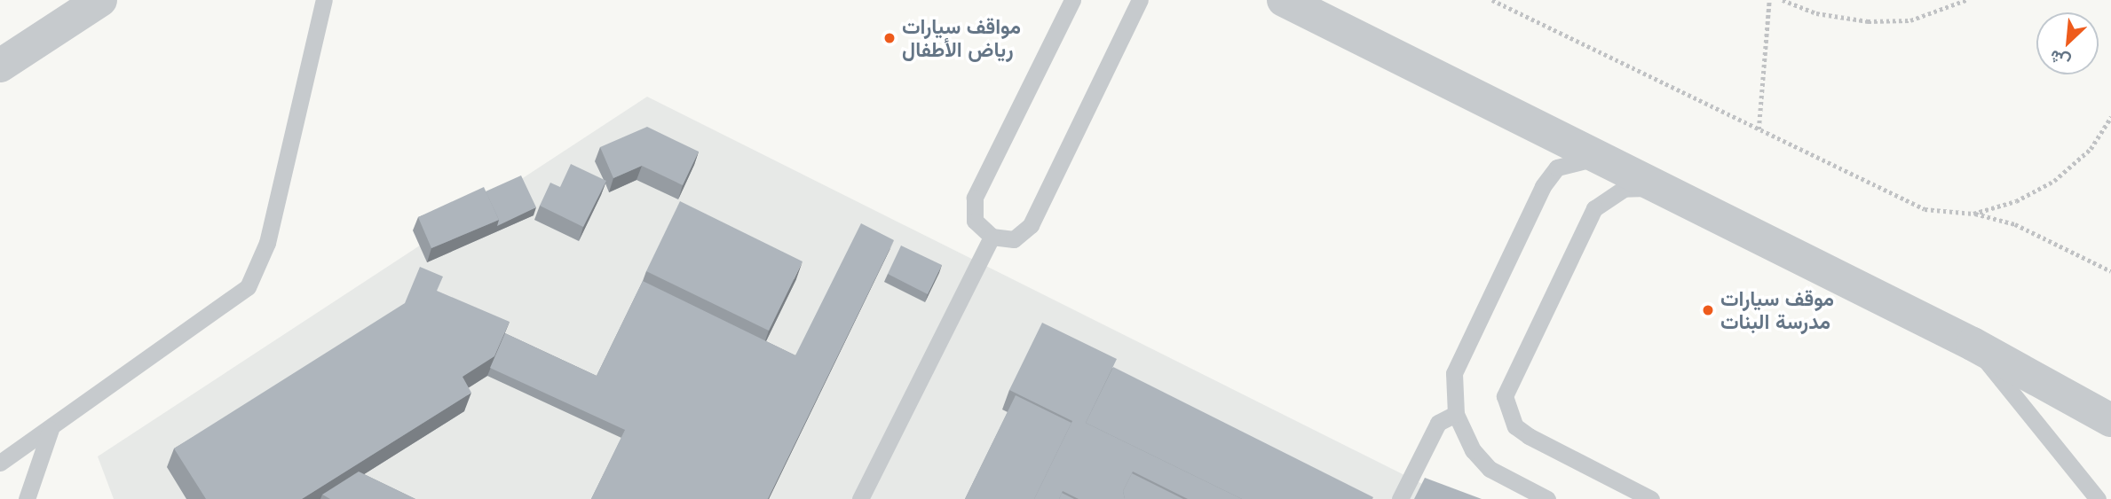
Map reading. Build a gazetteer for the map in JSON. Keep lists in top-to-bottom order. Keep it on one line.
{"places":["مواقف سيارات رياض الأطفال","موقف سيارات مدرسة البنات"],"north":"bottom left"}
